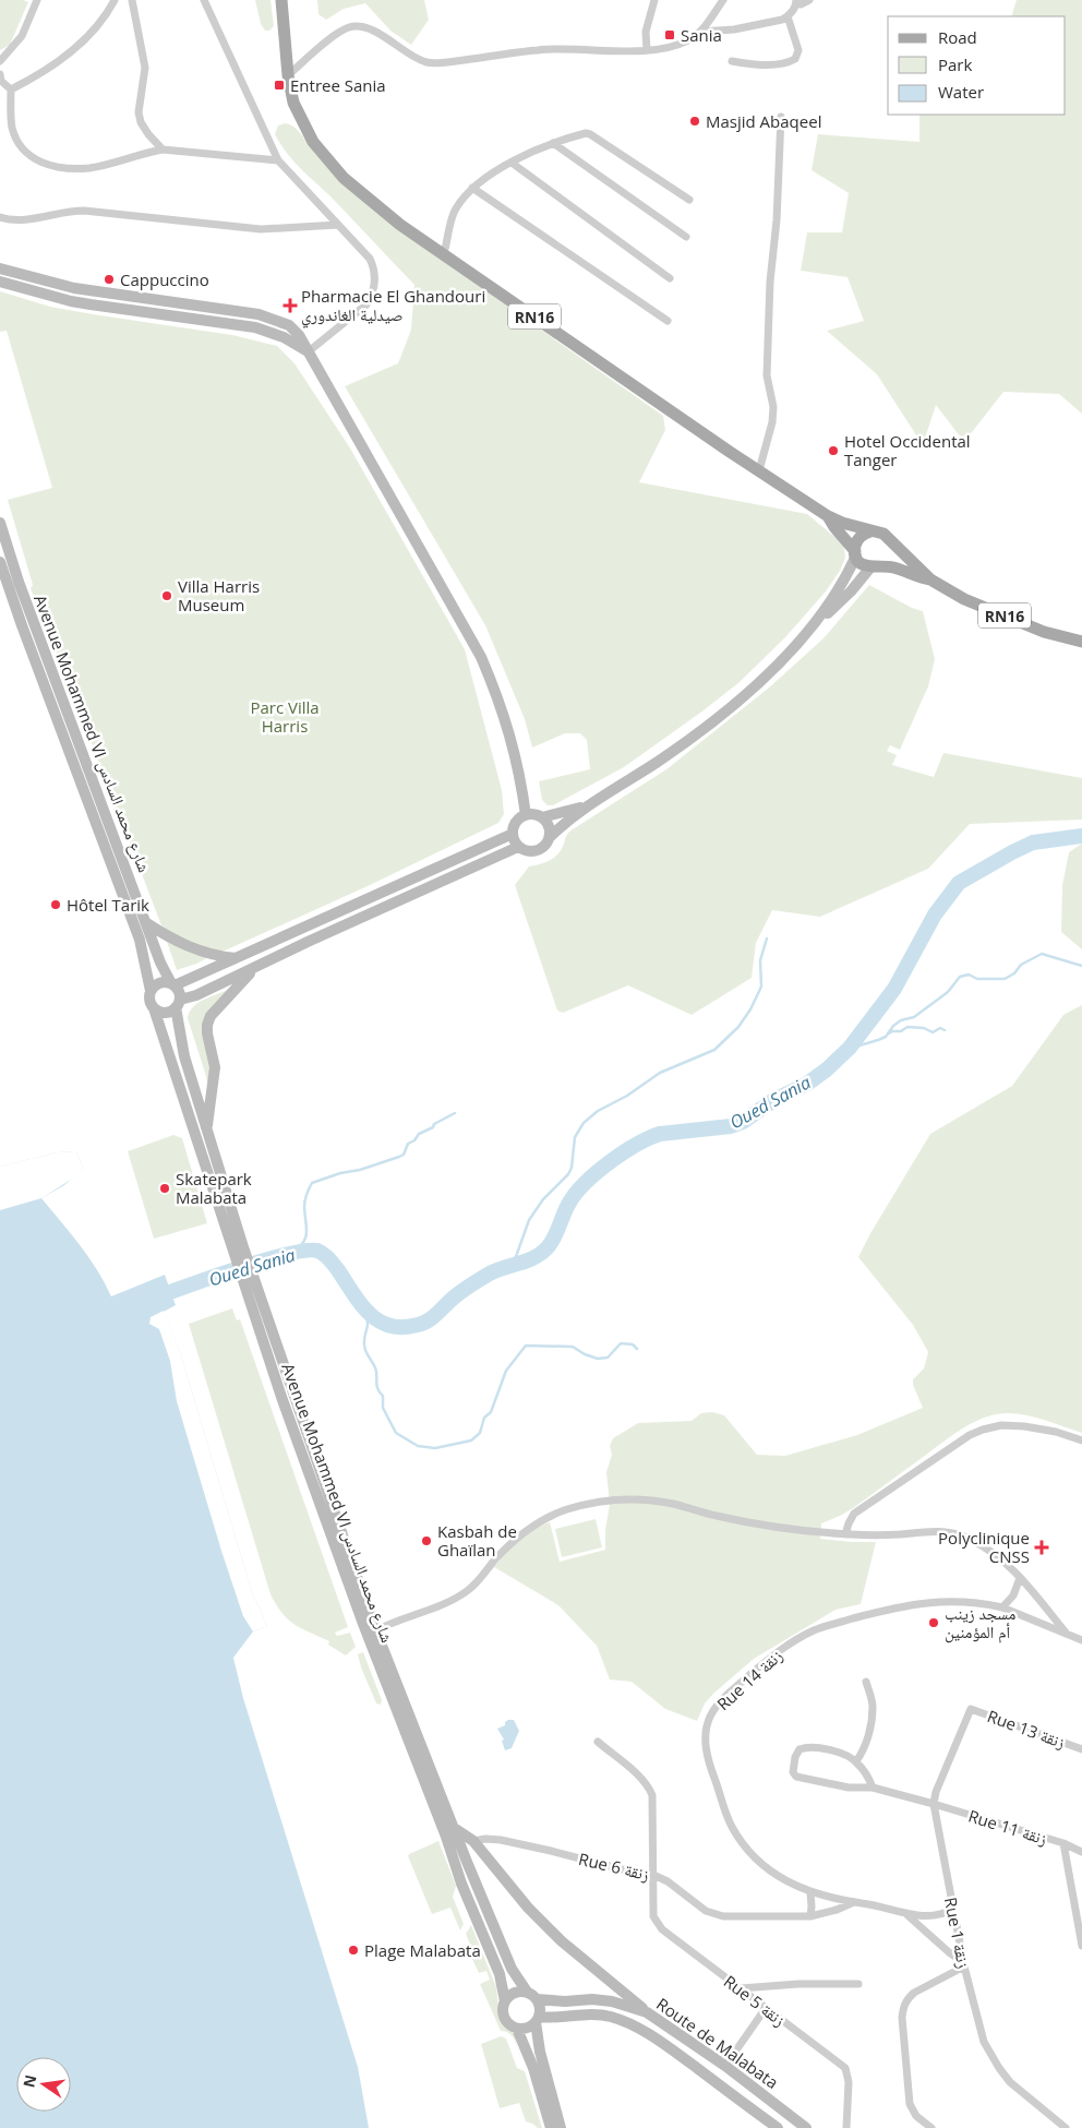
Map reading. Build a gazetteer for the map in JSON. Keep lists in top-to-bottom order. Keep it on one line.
{"streets":{"main road":["RN16","Avenue Mohammed VI شارع محمد السادس","Route de Malabata"],"street":["Rue 14 زنقة","Rue 13 زنقة","Rue 11 زنقة","Rue 6 زنقة","Rue 1 زنقة","Rue 5 زنقة"]},"crossings":[["Avenue Mohammed VI شارع محمد السادس","Route de Malabata"],["Rue 14 زنقة","Rue 6 زنقة"],["Rue 14 زنقة","Rue 1 زنقة"],["Rue 13 زنقة","Rue 1 زنقة"],["Rue 11 زنقة","Rue 1 زنقة"],["Rue 6 زنقة","Rue 5 زنقة"]],"water":["Oued Sania"],"parks":["Parc Villa Harris"],"places":{"transit":["Sania","Entree Sania"],"other":["Masjid Abaqeel","Cappuccino","Hotel Occidental Tanger","Villa Harris Museum","Hôtel Tarik","Skatepark Malabata","Kasbah de Ghaïlan","مسجد زينب أم المؤمنين","Plage Malabata"],"health":["Pharmacie El Ghandouri صيدلية الغاندوري","Polyclinique CNSS"]},"legend":["Road","Park","Water"],"north":"left"}
